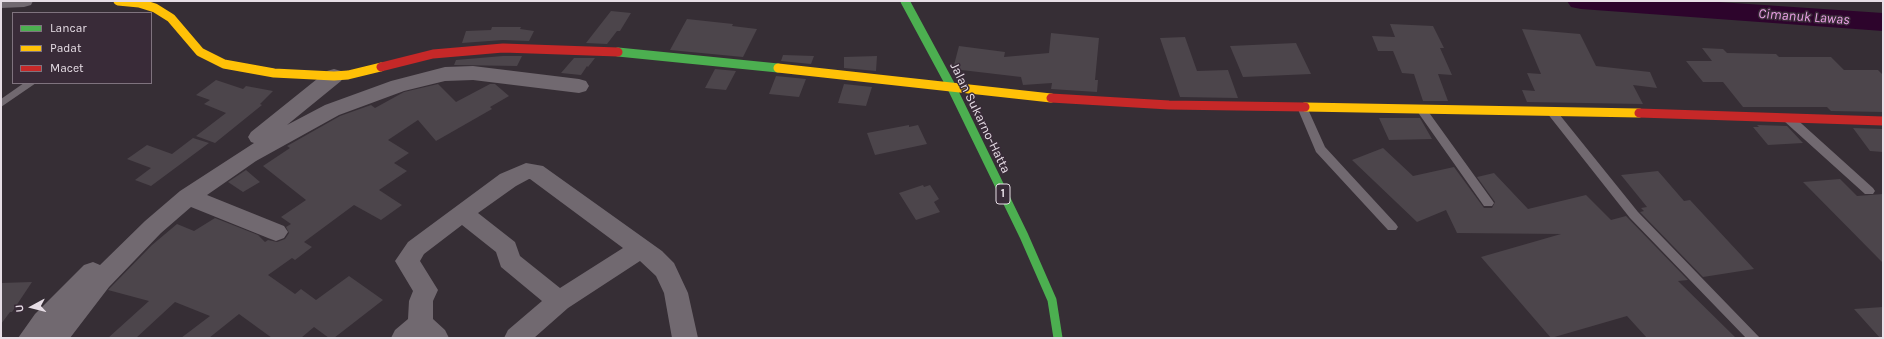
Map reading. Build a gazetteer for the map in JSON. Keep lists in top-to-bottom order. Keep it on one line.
{"streets":{"main road":["Jalan Sukarno-Hatta","1"]},"water":["Cimanuk Lawas"],"legend":["Lancar","Padat","Macet"],"north":"left"}
